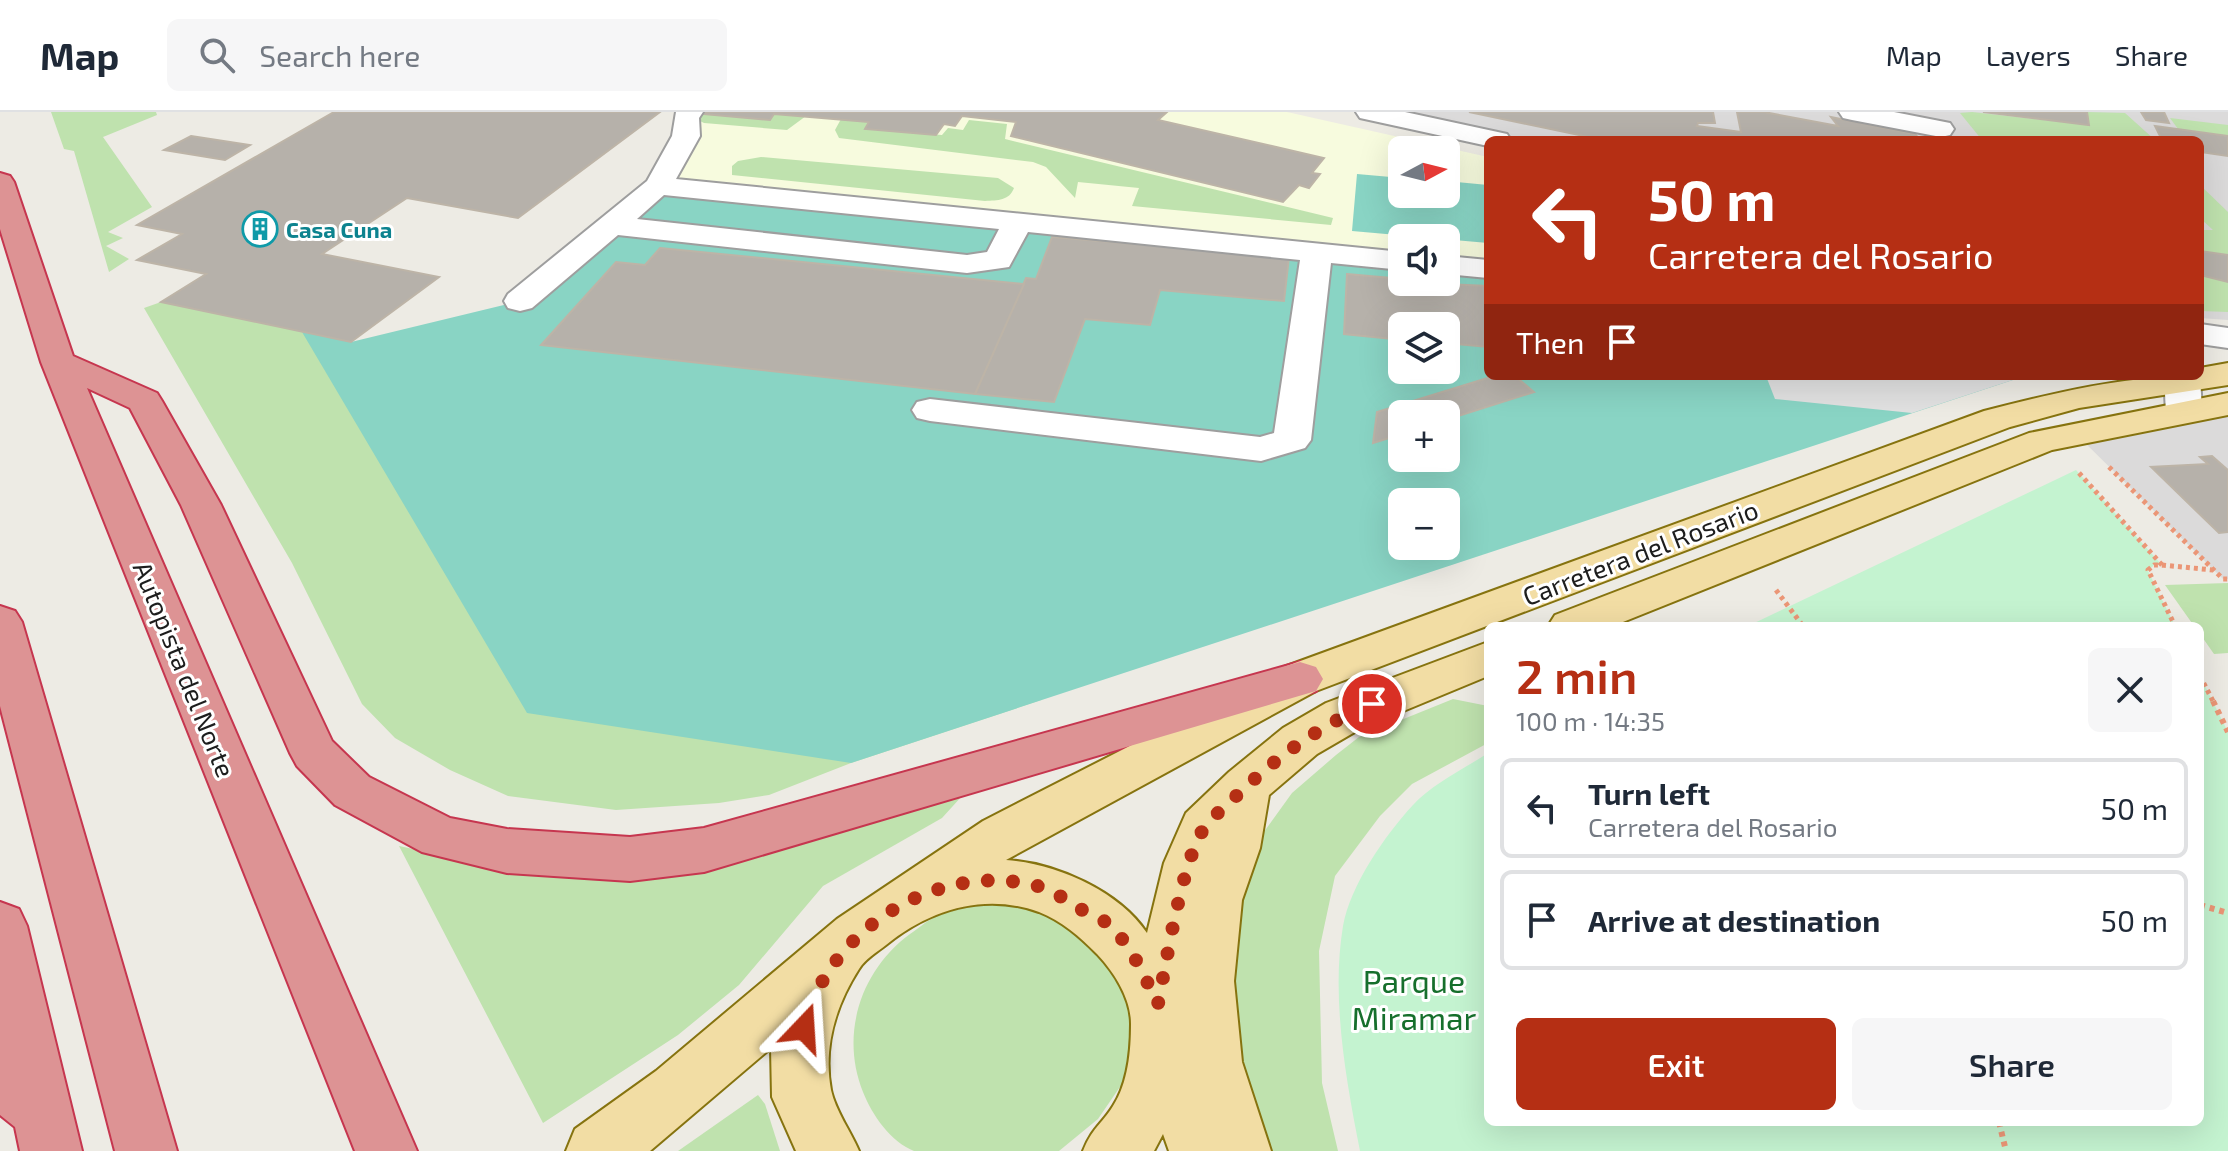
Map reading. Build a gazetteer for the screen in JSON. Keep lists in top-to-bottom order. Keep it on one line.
{"streets":{"highway":["Autopista del Norte"],"main road":["Carretera del Rosario"]},"parks":["Parque Miramar"],"places":{"building":["Casa Cuna"]},"north":"right","page":{"header":"Map","search":"Search here","nav":["Map","Layers","Share"],"map_buttons":["+","−"],"turn":["50 m","Carretera del Rosario"],"then":"Then","heading":["2 min","100 m · 14:35"],"list":[{"name":"Turn left","note":"Carretera del Rosario","value":"50 m"},{"name":"Arrive at destination","value":"50 m"}],"buttons":["Exit","Share"]}}
